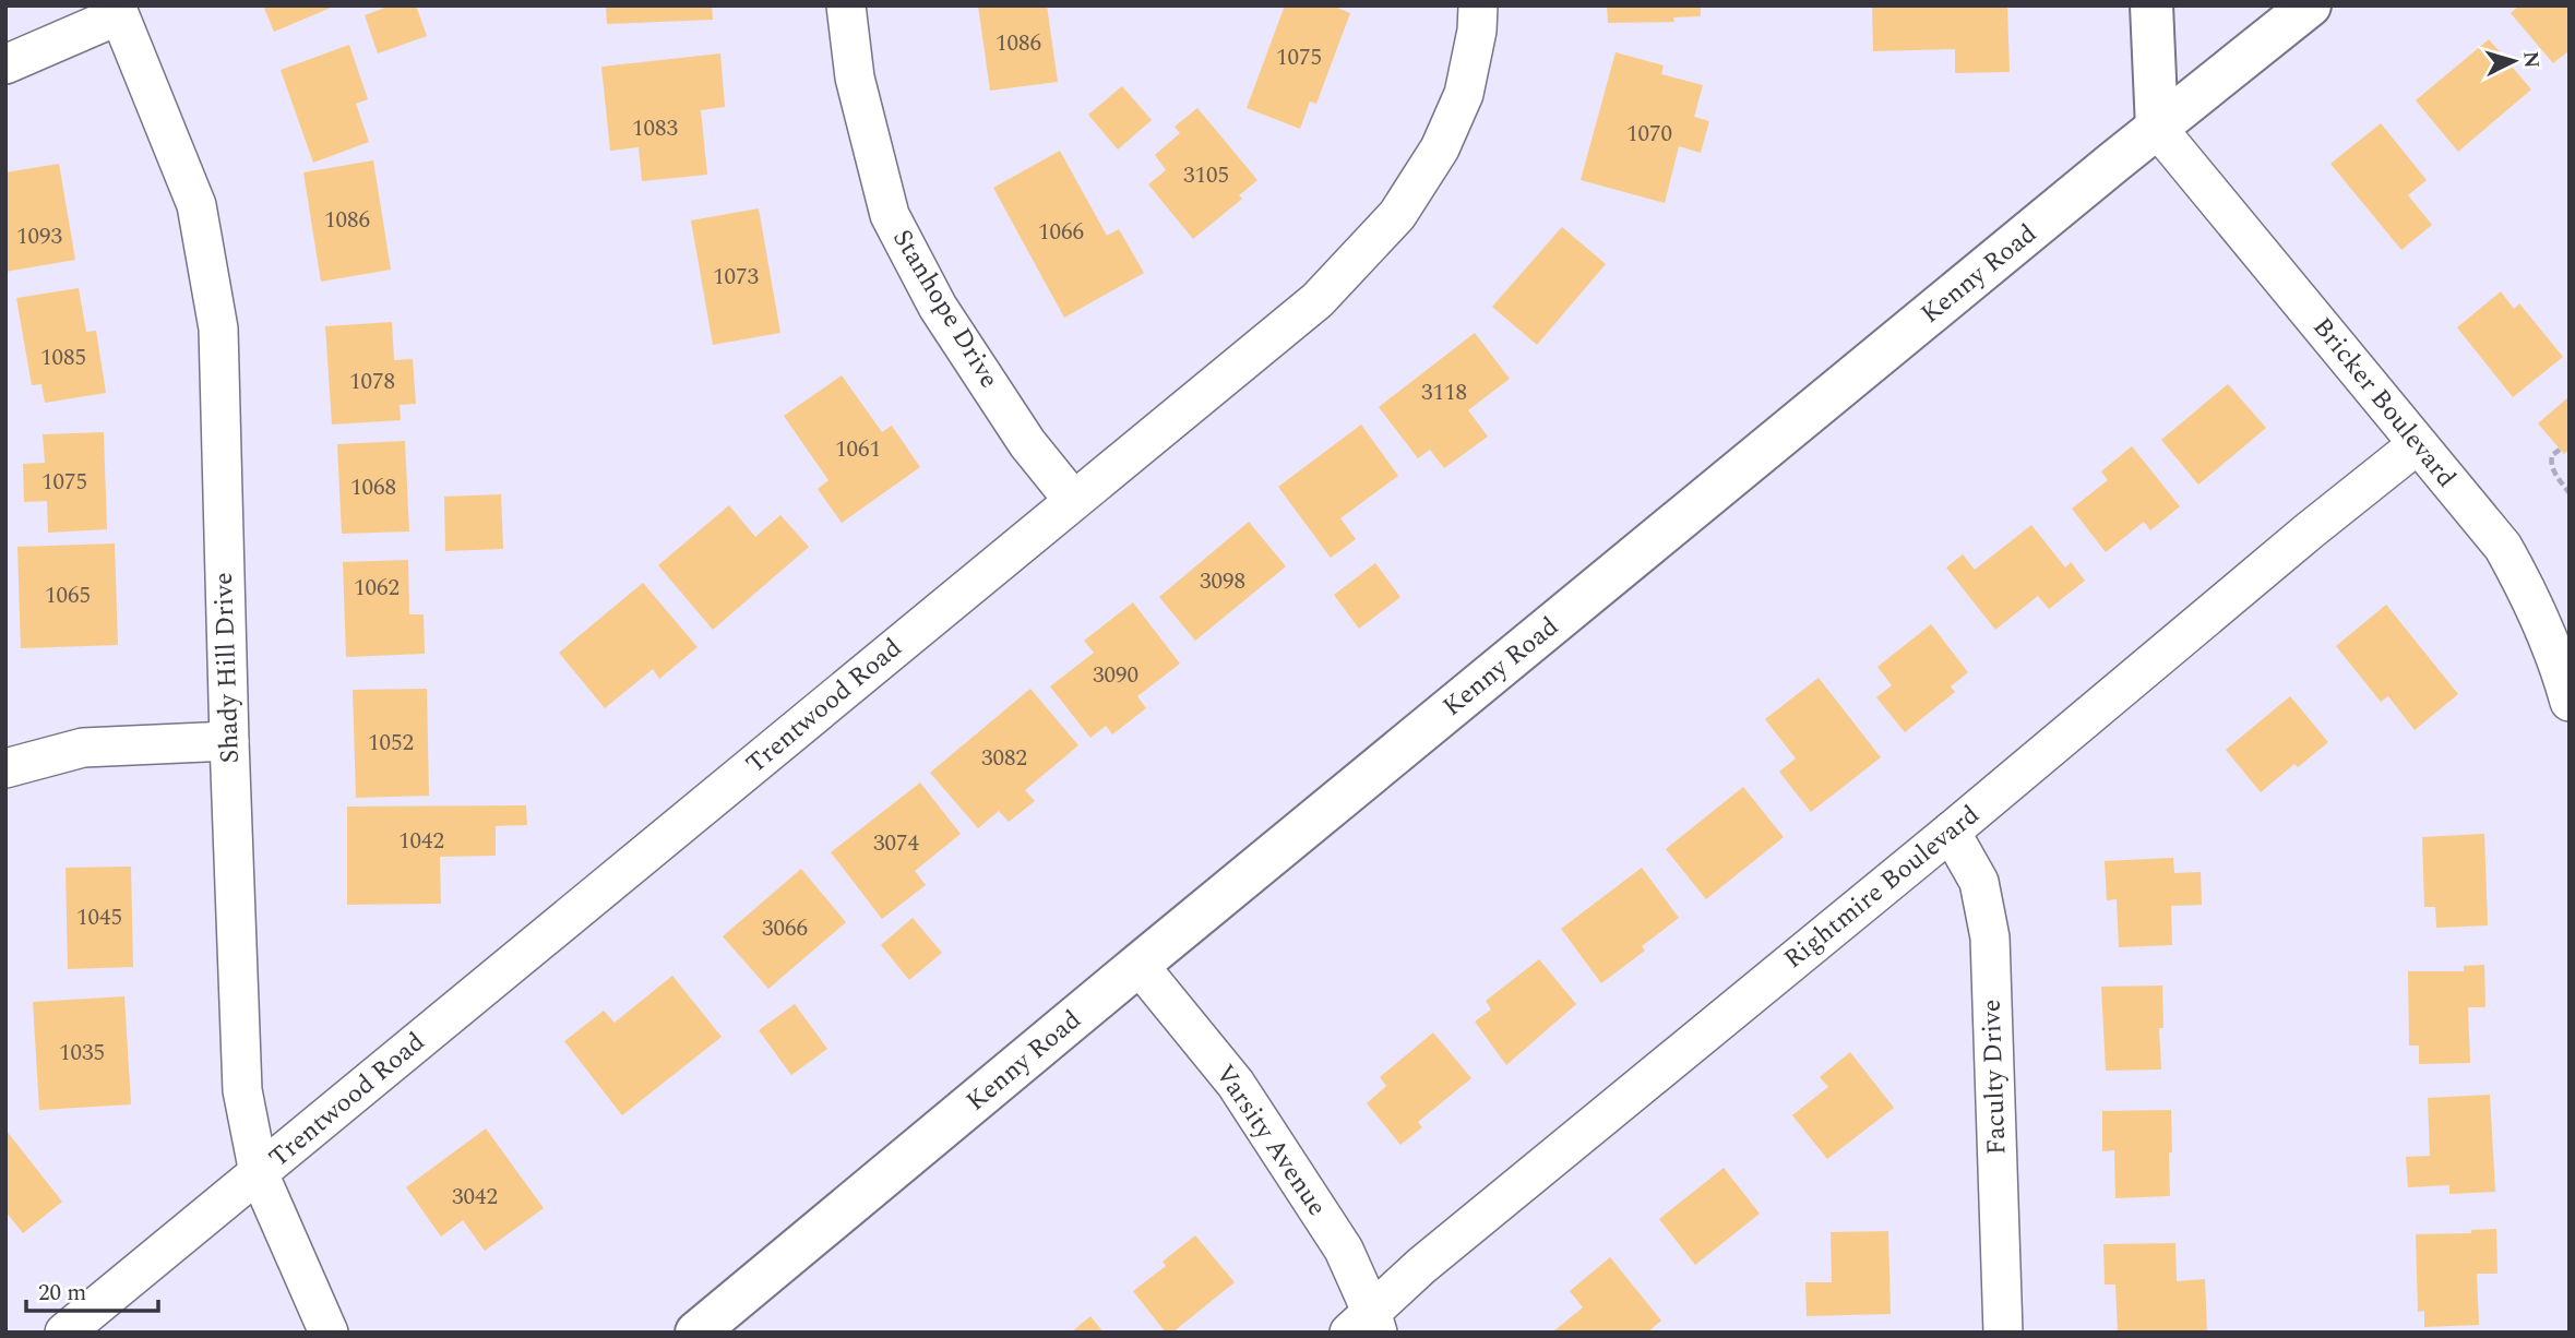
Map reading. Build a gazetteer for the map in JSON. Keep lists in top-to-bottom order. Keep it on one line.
{"streets":{"main road":["Kenny Road"],"street":["Stanhope Drive","Bricker Boulevard","Shady Hill Drive","Trentwood Road","Rightmire Boulevard","Faculty Drive","Varsity Avenue"]},"crossings":[["Kenny Road","Bricker Boulevard"],["Kenny Road","Varsity Avenue"],["Stanhope Drive","Trentwood Road"],["Bricker Boulevard","Rightmire Boulevard"],["Shady Hill Drive","Trentwood Road"],["Rightmire Boulevard","Faculty Drive"],["Rightmire Boulevard","Varsity Avenue"]],"house_numbers":["1086","1075","1083","1070","3105","1086","1066","1093","1073","1085","1078","3118","1061","1075","1068","3098","1062","1065","3090","1052","3082","1042","3074","1045","3066","1035","3042"],"scale_bar":"20 m","north":"right"}
